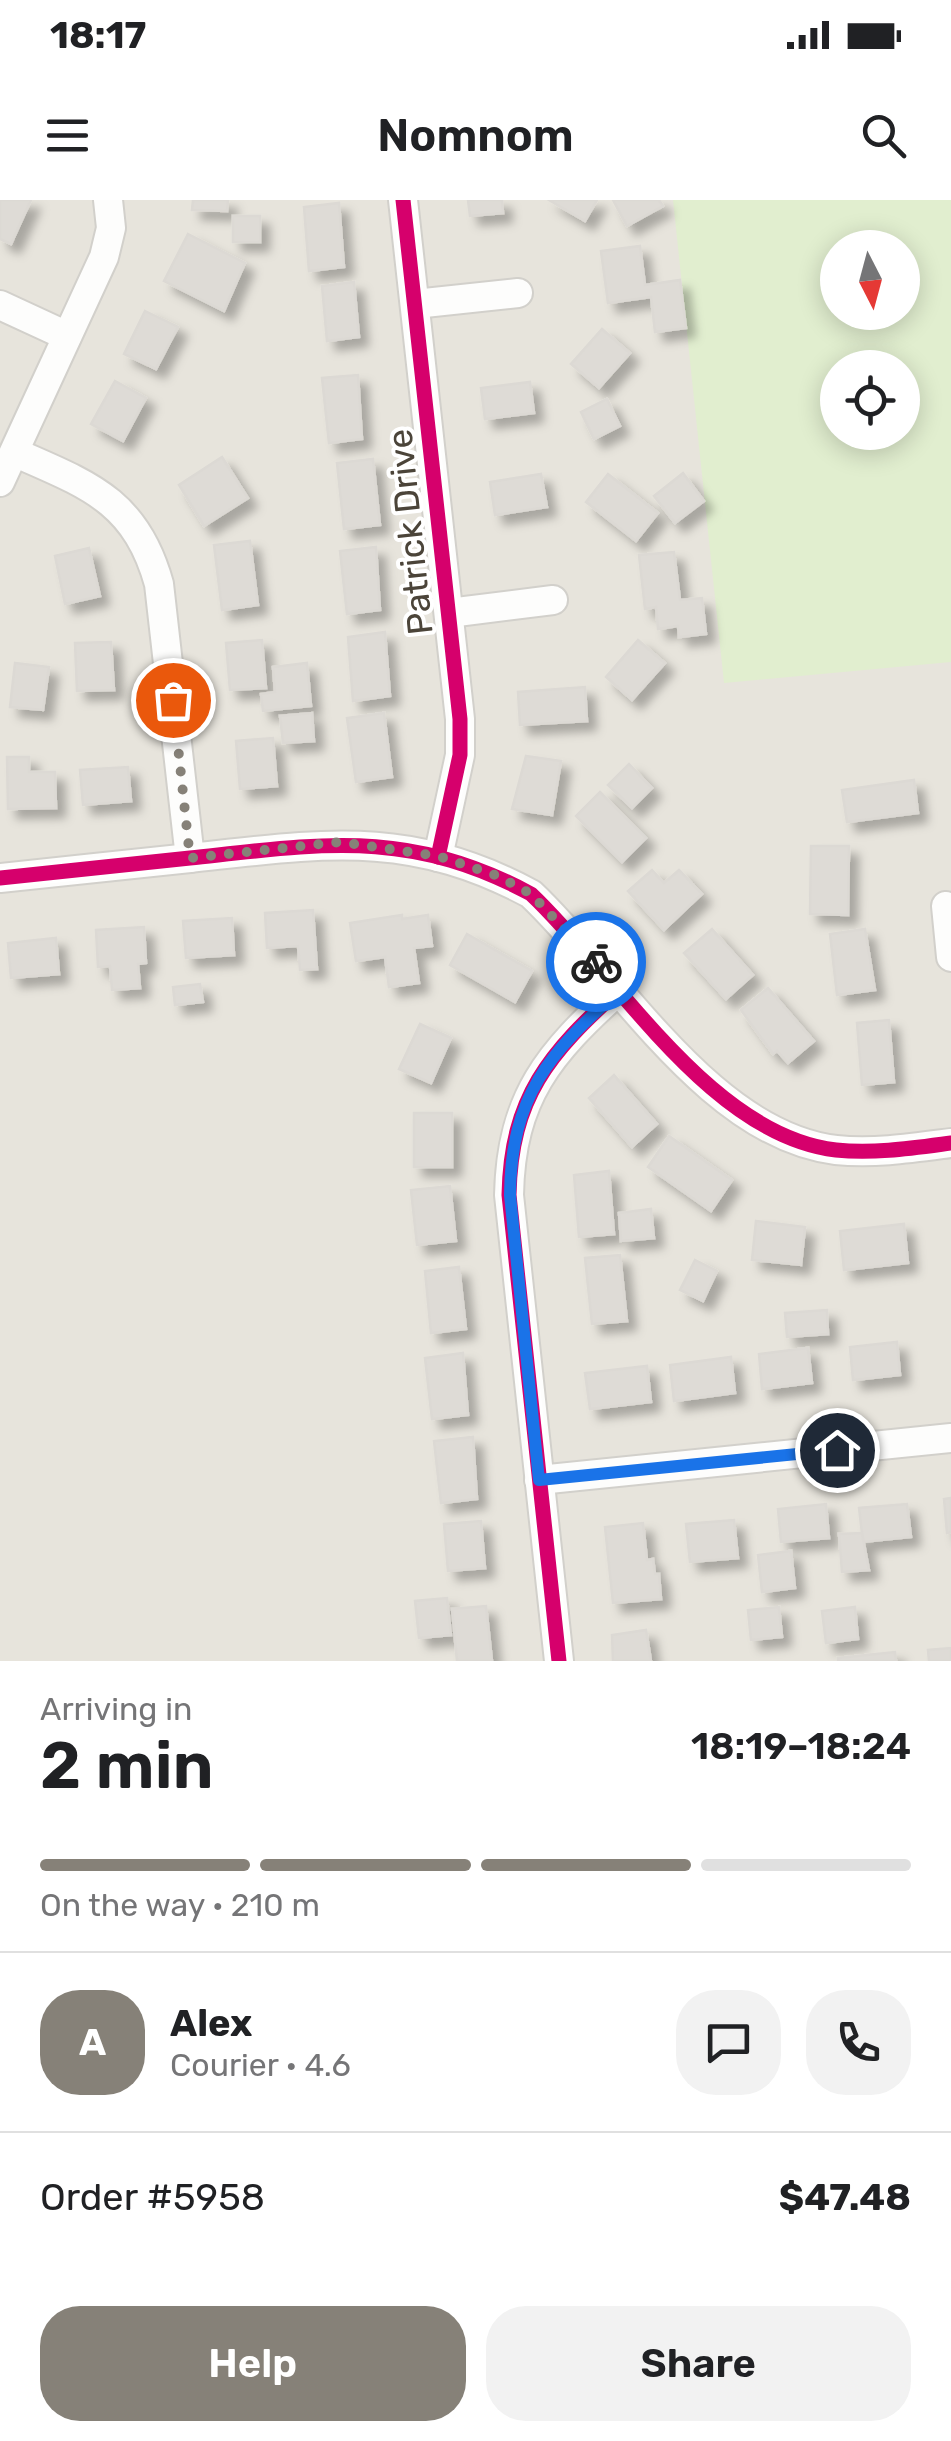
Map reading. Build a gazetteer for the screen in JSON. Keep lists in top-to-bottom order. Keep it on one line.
{"streets":{"street":["Patrick Drive"]},"north":"bottom","page":{"status":"18:17","header":"Nomnom","heading":["2 min","Arriving in","18:19–18:24"],"panel":["Alex","Courier · 4.6","Order #5958","$47.48"],"bar":"On the way · 210 m","round":"A","buttons":["Help","Share"]}}
